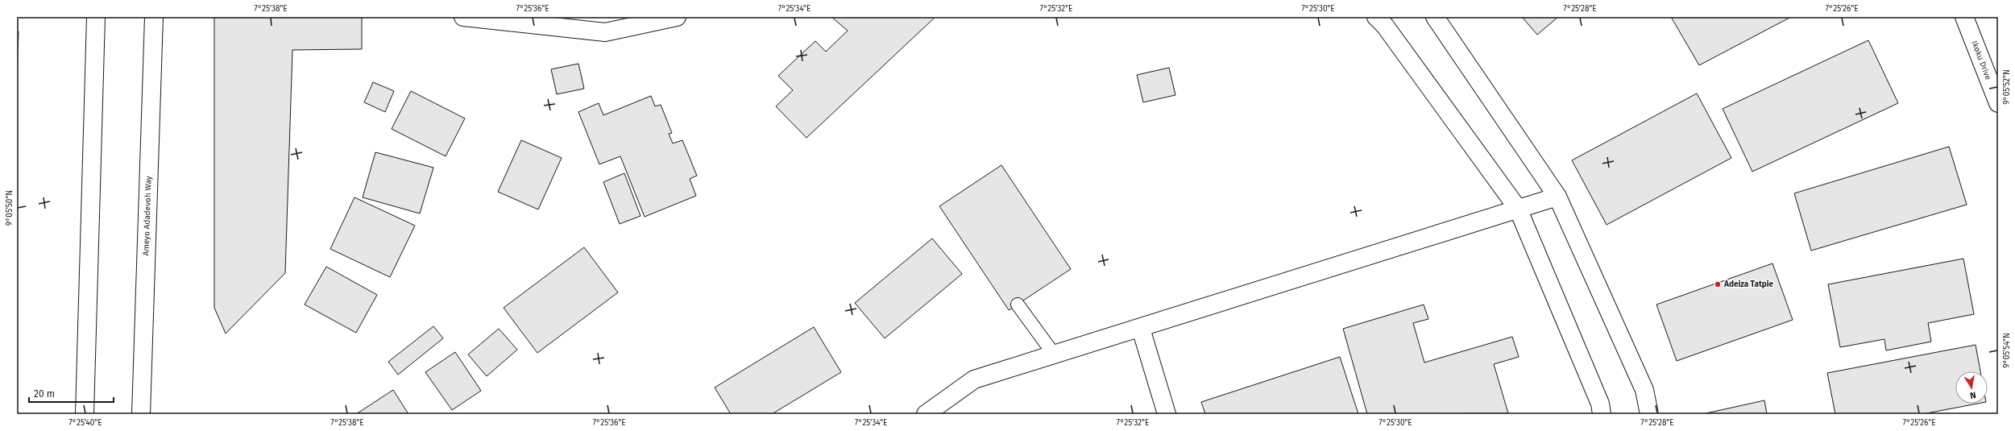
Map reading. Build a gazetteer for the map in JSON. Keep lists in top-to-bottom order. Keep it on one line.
{"streets":{"street":["Ikoku Drive","Ameyo Adadevoh Way"]},"places":["Adeiza Tatpie"],"scale_bar":"20 m","north":"bottom","coordinates":["7°25'38\"E","7°25'36\"E","7°25'34\"E","7°25'32\"E","7°25'30\"E","7°25'28\"E","7°25'26\"E","9°05'52\"N","9°05'50\"N","9°05'54\"N","7°25'40\"E"]}
